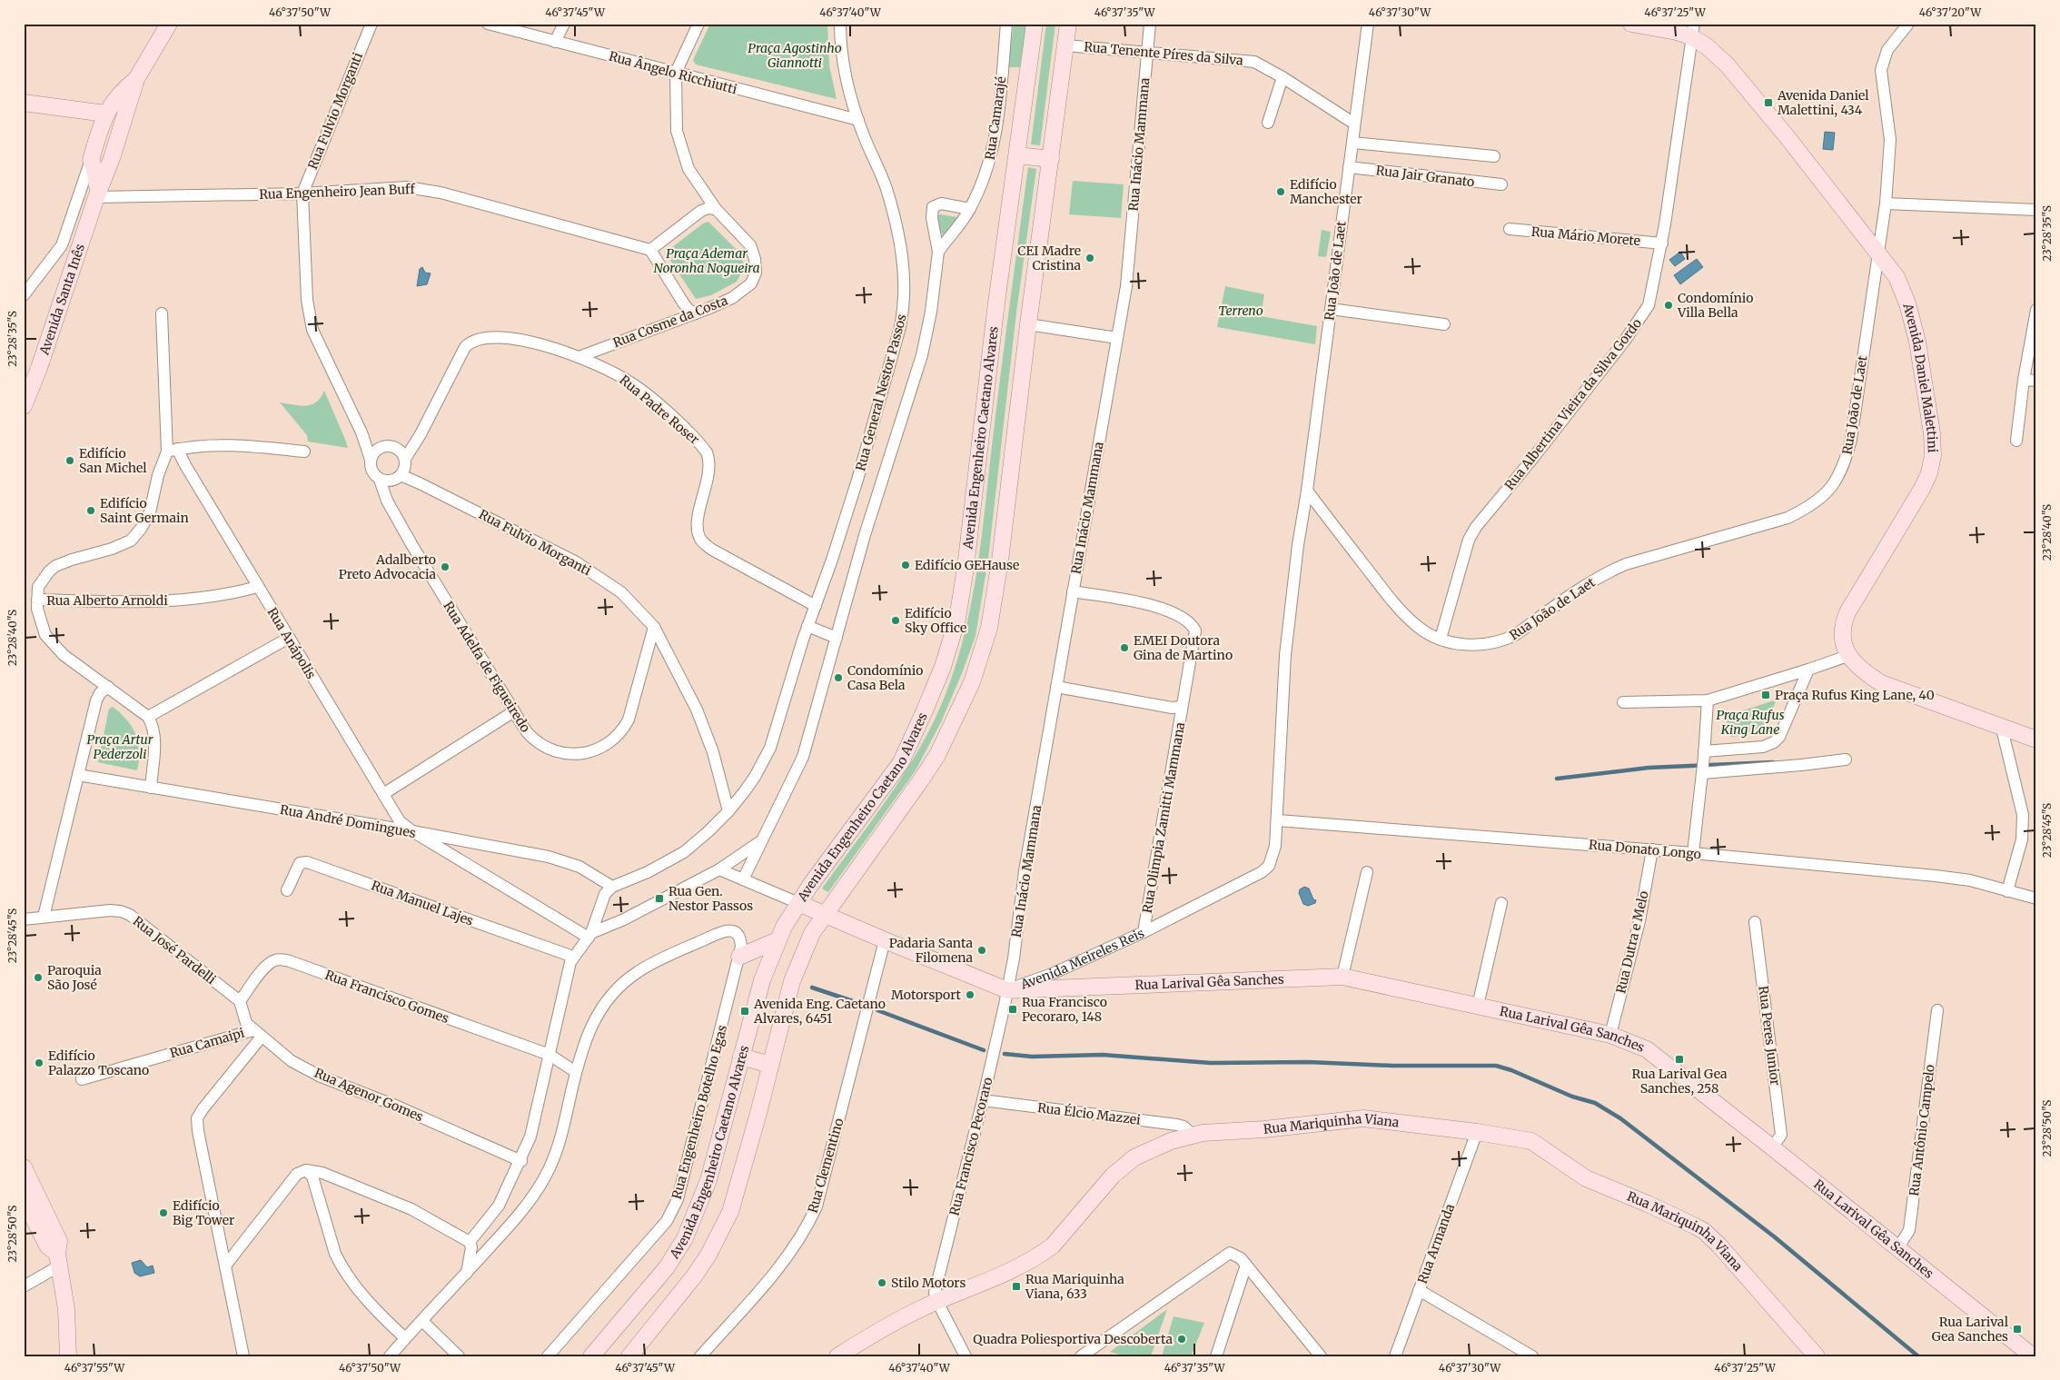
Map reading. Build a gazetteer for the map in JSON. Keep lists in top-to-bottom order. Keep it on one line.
{"streets":{"street":["Rua Tenente Píres da Silva","Rua Ângelo Ricchiutti","Rua Fulvio Morganti","Rua Camarajé","Rua Inácio Mammana","Rua Jair Granato","Rua Engenheiro Jean Buff","Rua Mário Morete","Rua João de Laet","Avenida Santa Inês","Rua Cosme da Costa","Avenida Daniel Malettini","Rua General Nestor Passos","Rua Albertina Vieira da Silva Gordo","Rua Padre Roser","Avenida Engenheiro Caetano Alvares","Rua Alberto Arnoldi","Rua Anápolis","Rua Adelfa de Figueiredo","Rua Olimpia Zamitti Mammana","Rua André Domingues","Rua Donato Longo","Rua Manuel Lajes","Rua Dutra e Melo","Rua José Pardelli","Avenida Meireles Reis","Rua Larival Gêa Sanches","Rua Francisco Gomes","Rua Peres Junior","Rua Camaipi","Rua Agenor Gomes","Rua Engenheiro Botelho Egas","Rua Élcio Mazzei","Rua Mariquinha Viana","Rua Antônio Campelo","Rua Francisco Pecoraro","Rua Clementino","Rua Armanda"]},"crossings":[["Rua Tenente Píres da Silva","Rua Inácio Mammana"],["Rua Tenente Píres da Silva","Rua João de Laet"],["Rua Ângelo Ricchiutti","Rua Cosme da Costa"],["Rua Ângelo Ricchiutti","Rua General Nestor Passos"],["Rua Fulvio Morganti","Rua Engenheiro Jean Buff"],["Rua Fulvio Morganti","Rua General Nestor Passos"],["Rua Fulvio Morganti","Rua Padre Roser"],["Rua Fulvio Morganti","Rua Adelfa de Figueiredo"],["Rua Camarajé","Rua General Nestor Passos"],["Rua Inácio Mammana","Rua Olimpia Zamitti Mammana"],["Rua Inácio Mammana","Avenida Meireles Reis"],["Rua Inácio Mammana","Rua Larival Gêa Sanches"],["Rua Inácio Mammana","Rua Francisco Pecoraro"],["Rua Jair Granato","Rua João de Laet"],["Rua Engenheiro Jean Buff","Avenida Santa Inês"],["Rua Engenheiro Jean Buff","Rua Cosme da Costa"],["Rua Mário Morete","Rua Albertina Vieira da Silva Gordo"],["Rua João de Laet","Avenida Daniel Malettini"],["Rua João de Laet","Rua Albertina Vieira da Silva Gordo"],["Rua João de Laet","Rua Donato Longo"],["Rua João de Laet","Avenida Meireles Reis"],["Rua Cosme da Costa","Rua Padre Roser"],["Avenida Daniel Malettini","Rua Albertina Vieira da Silva Gordo"],["Rua General Nestor Passos","Rua Padre Roser"],["Rua General Nestor Passos","Rua André Domingues"],["Rua General Nestor Passos","Avenida Meireles Reis"],["Rua Padre Roser","Rua Adelfa de Figueiredo"],["Avenida Engenheiro Caetano Alvares","Avenida Meireles Reis"],["Rua Alberto Arnoldi","Rua Anápolis"],["Rua Anápolis","Rua André Domingues"],["Rua Olimpia Zamitti Mammana","Avenida Meireles Reis"],["Rua Donato Longo","Rua Dutra e Melo"],["Rua Donato Longo","Avenida Meireles Reis"],["Rua Dutra e Melo","Rua Larival Gêa Sanches"],["Rua José Pardelli","Rua Francisco Gomes"],["Rua José Pardelli","Rua Agenor Gomes"],["Avenida Meireles Reis","Rua Larival Gêa Sanches"],["Avenida Meireles Reis","Rua Francisco Pecoraro"],["Avenida Meireles Reis","Rua Clementino"],["Rua Larival Gêa Sanches","Rua Peres Junior"],["Rua Larival Gêa Sanches","Rua Antônio Campelo"],["Rua Larival Gêa Sanches","Rua Francisco Pecoraro"],["Rua Francisco Gomes","Rua Agenor Gomes"],["Rua Francisco Gomes","Rua Engenheiro Botelho Egas"],["Rua Camaipi","Rua Agenor Gomes"],["Rua Élcio Mazzei","Rua Mariquinha Viana"],["Rua Élcio Mazzei","Rua Francisco Pecoraro"],["Rua Mariquinha Viana","Rua Francisco Pecoraro"],["Rua Mariquinha Viana","Rua Armanda"]],"parks":["Praça Agostinho Giannotti","Praça Ademar Noronha Nogueira","Terreno","Praça Rufus King Lane","Praça Artur Pederzoli"],"places":{"transit":["Avenida Daniel Malettini, 434","Praça Rufus King Lane, 40","Rua Gen. Nestor Passos","Rua Francisco Pecoraro, 148","Avenida Eng. Caetano Alvares, 6451","Rua Larival Gea Sanches, 258","Rua Mariquinha Viana, 633","Rua Larival Gea Sanches"],"other":["Edifício Manchester","CEI Madre Cristina","Condomínio Villa Bella","Edifício San Michel","Edifício Saint Germain","Edifício GEHause","Adalberto Preto Advocacia","Edifício Sky Office","EMEI Doutora Gina de Martino","Condomínio Casa Bela","Padaria Santa Filomena","Paroquia São José","Motorsport","Edifício Palazzo Toscano","Edifício Big Tower","Stilo Motors","Quadra Poliesportiva Descoberta"]},"coordinates":["46°37'50\"W","46°37'45\"W","46°37'40\"W","46°37'35\"W","46°37'30\"W","46°37'25\"W","46°37'20\"W","23°28'35\"S","23°28'40\"S","23°28'45\"S","23°28'50\"S","46°37'55\"W"]}
